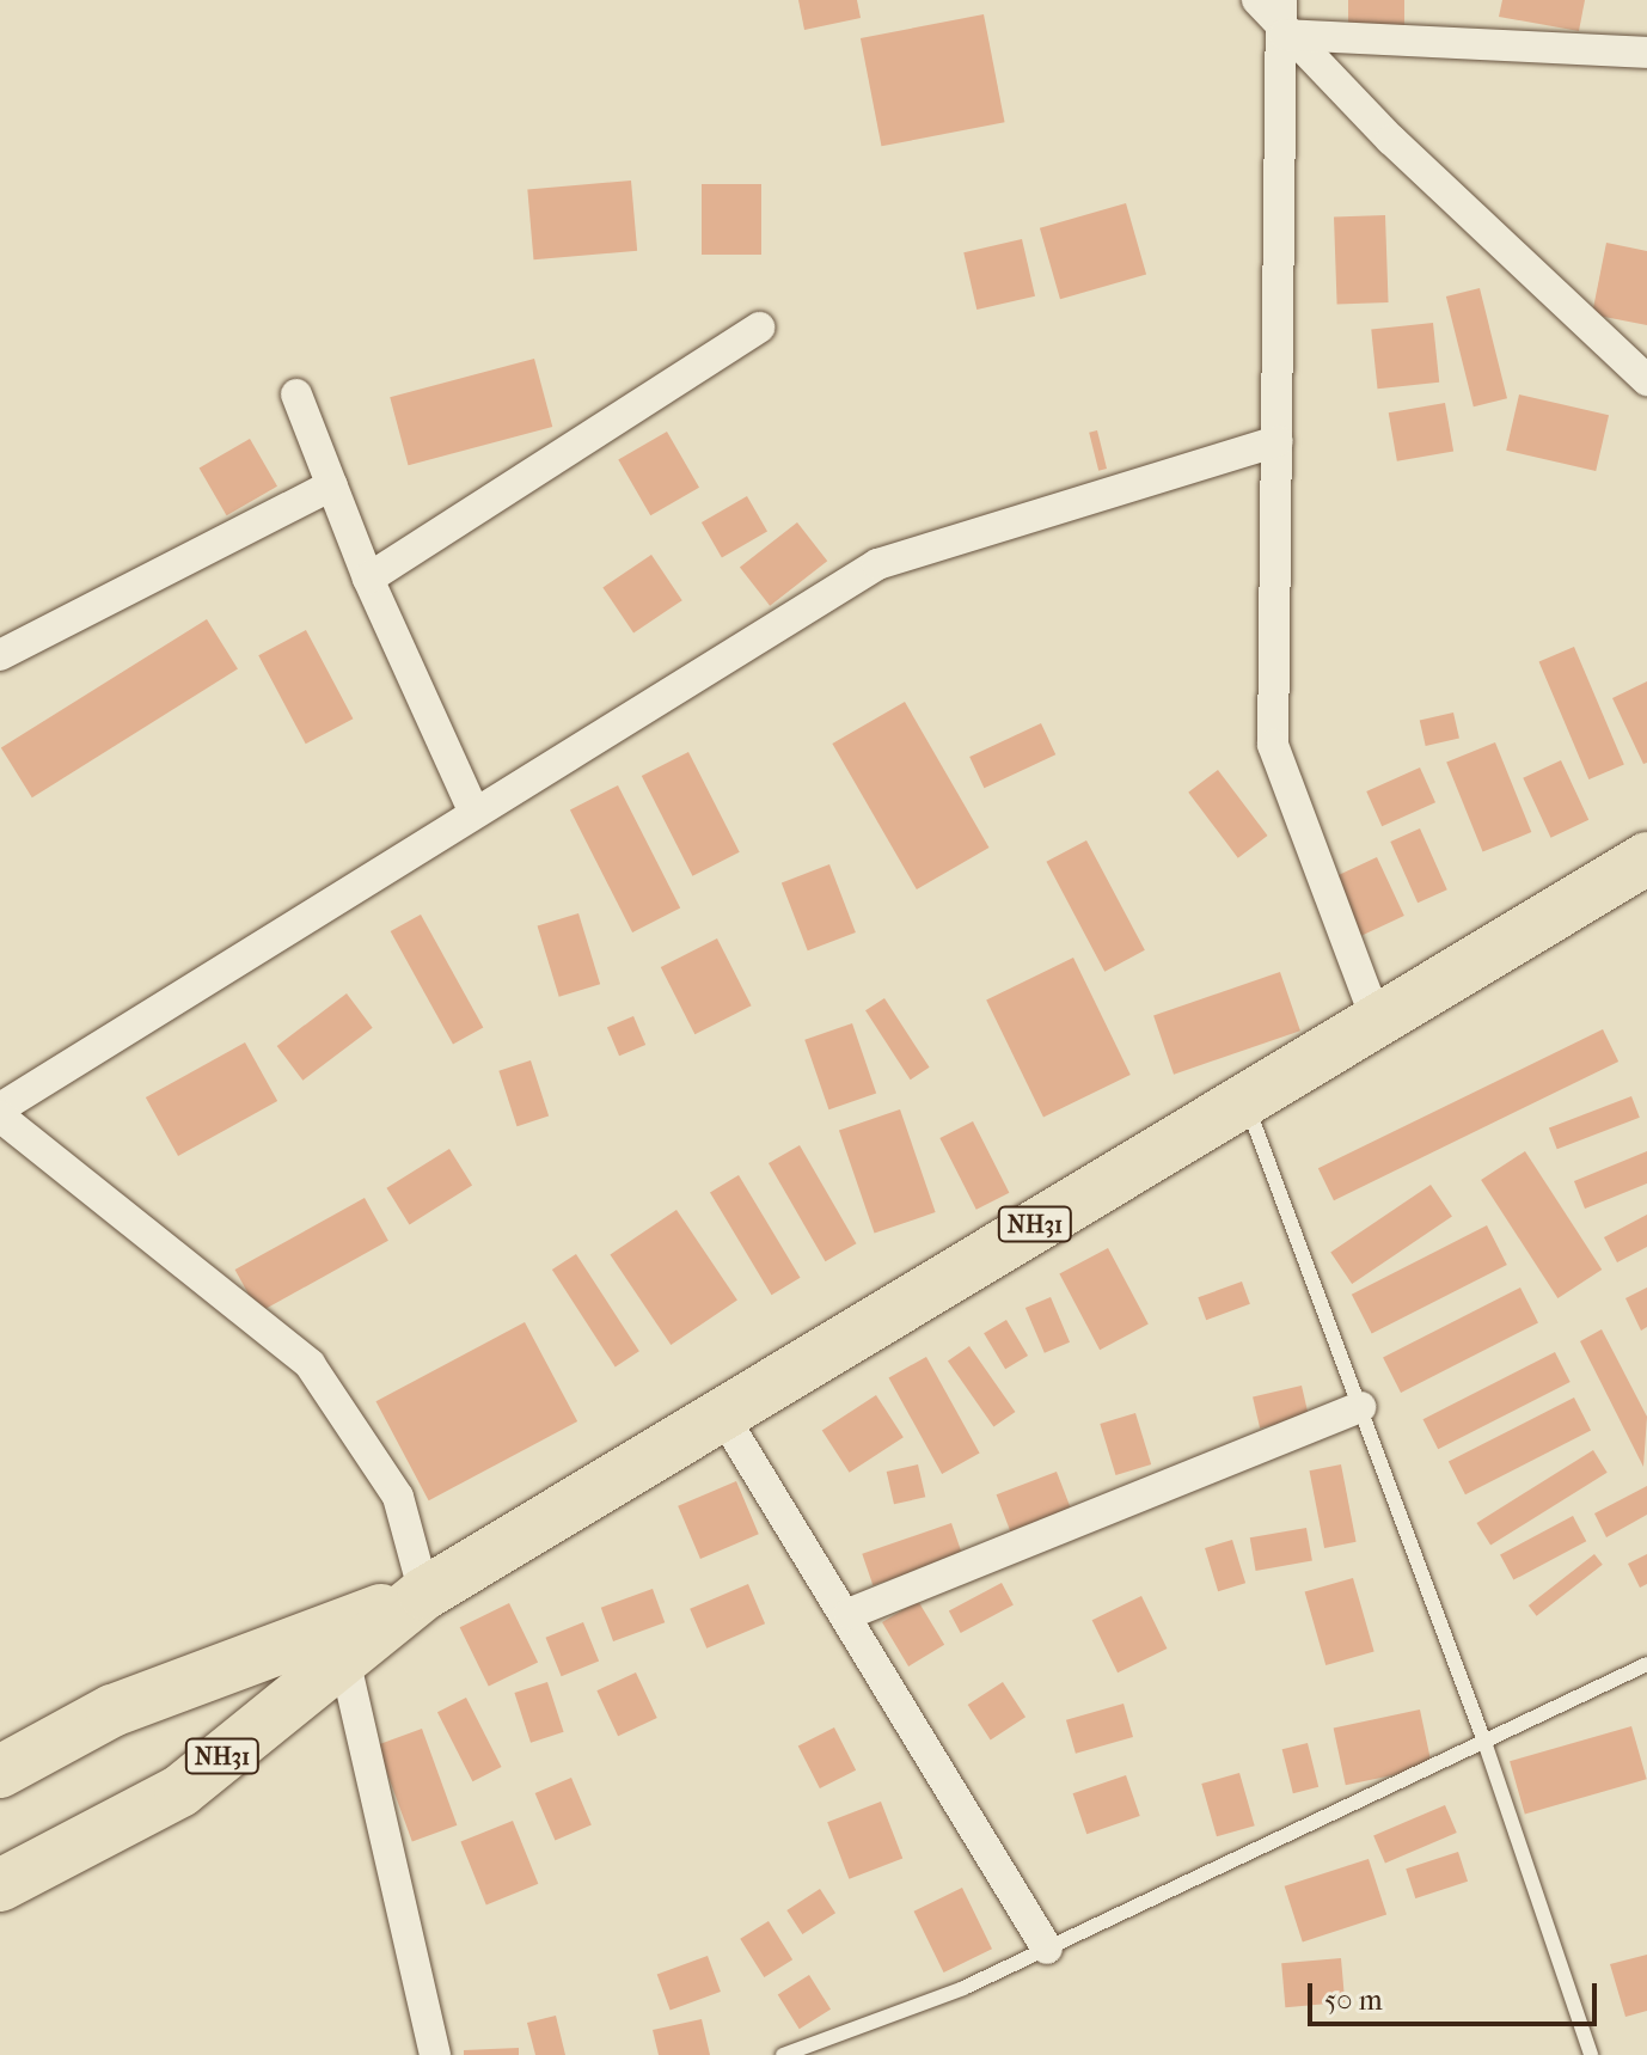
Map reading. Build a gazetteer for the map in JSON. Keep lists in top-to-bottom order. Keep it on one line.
{"streets":{"highway":["NH31"]},"scale_bar":"50 m"}
